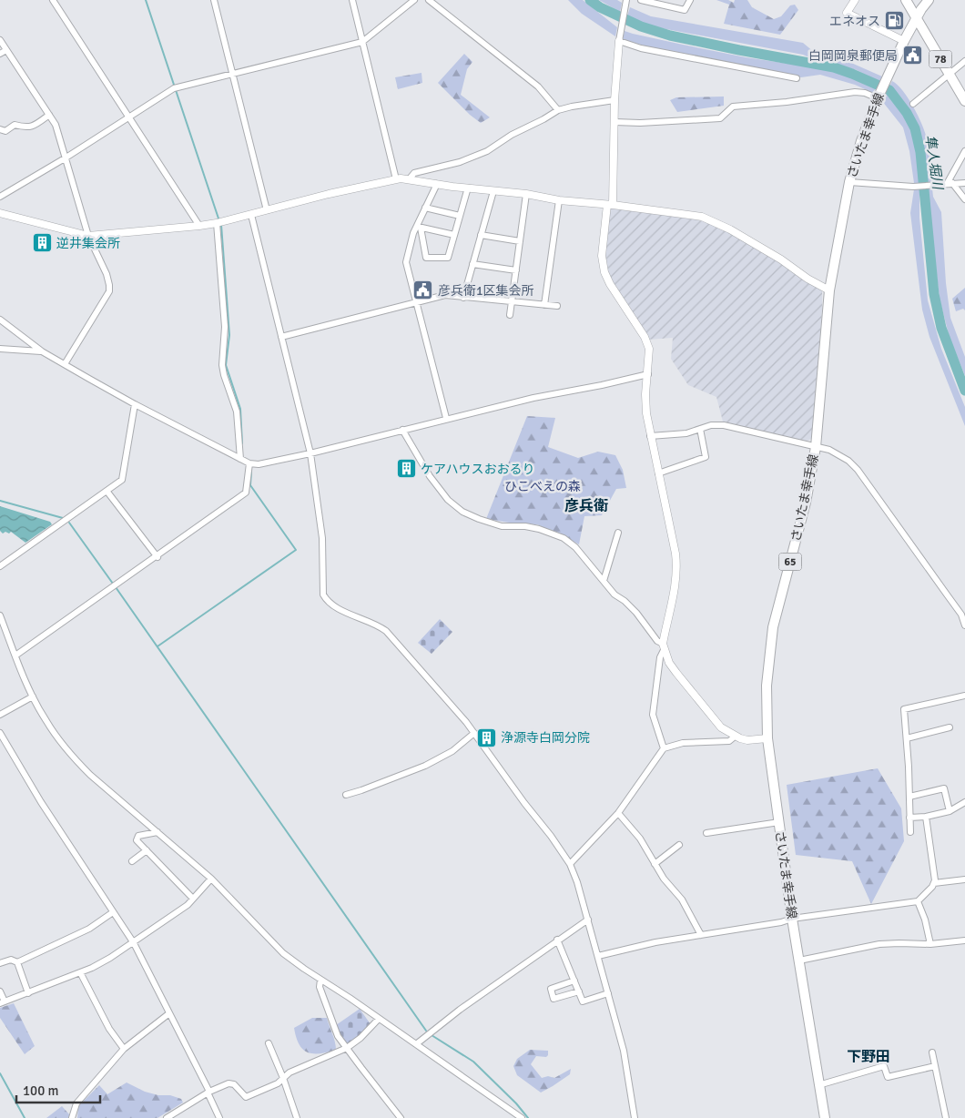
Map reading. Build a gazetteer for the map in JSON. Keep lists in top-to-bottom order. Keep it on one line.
{"streets":{"main road":["78","さいたま幸手線","65"]},"crossings":[["78","さいたま幸手線"]],"districts":["彦兵衛","下野田"],"water":["隼人堀川"],"parks":["ひこべえの森"],"places":{"fuel station":["エネオス"],"public building":["白岡岡泉郵便局","彦兵衛1区集会所"],"building":["逆井集会所","ケアハウスおおるり","浄源寺白岡分院"]},"scale_bar":"100 m"}
